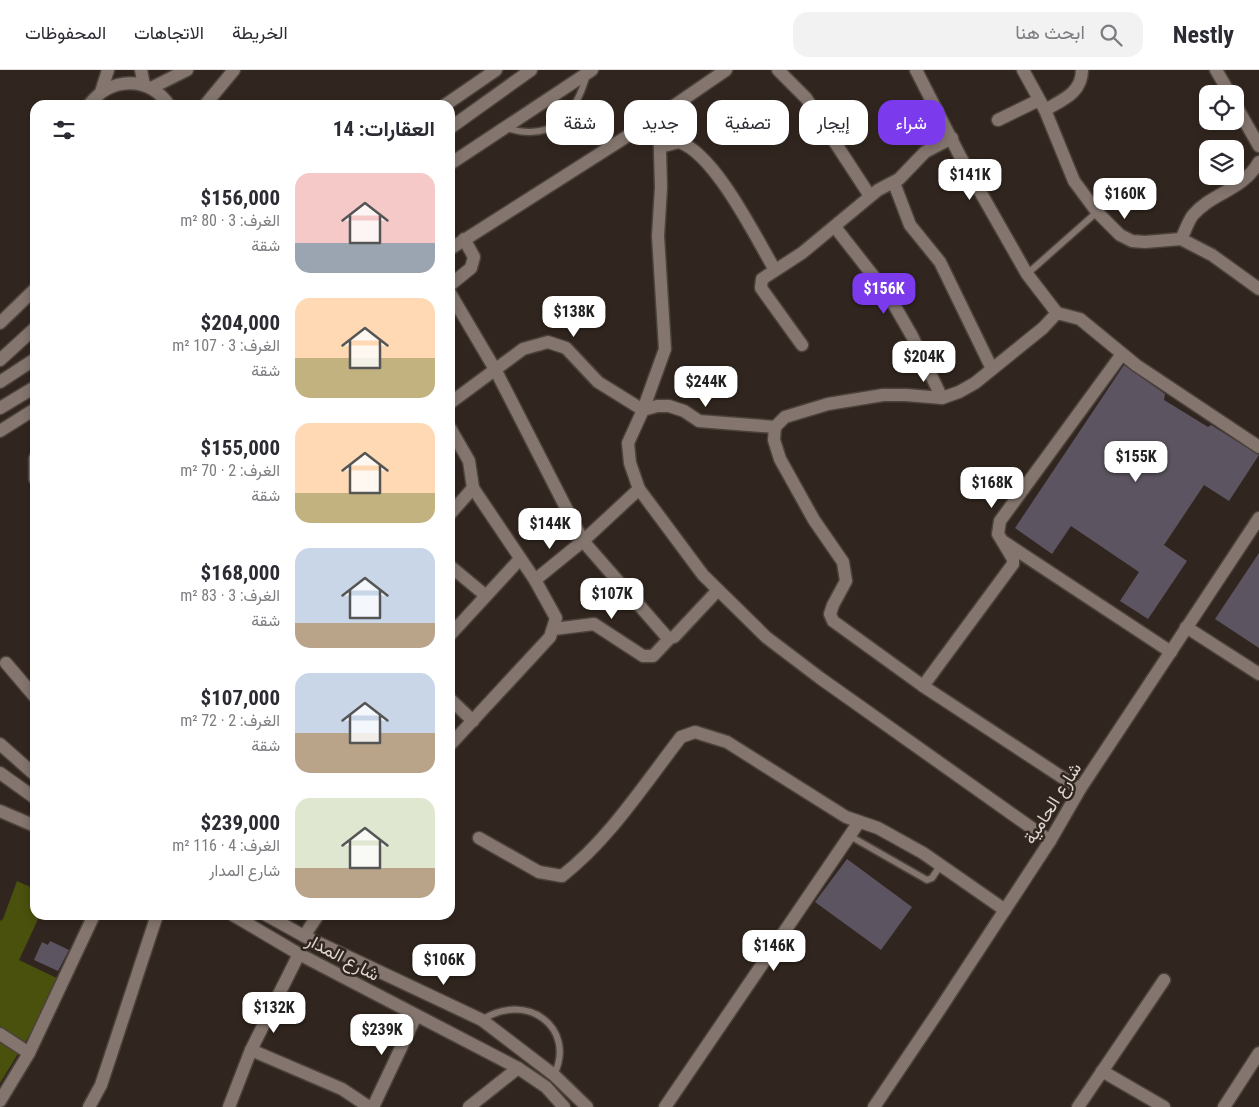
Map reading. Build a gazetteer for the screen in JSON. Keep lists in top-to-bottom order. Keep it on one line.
{"streets":{"street":["شارع الحامية","شارع المدار"]},"page":{"header":"Nestly","search":"ابحث هنا","nav":["الخريطة","الاتجاهات","المحفوظات"],"chip":["شراء","إيجار","تصفية","جديد","شقة"],"heading":"العقارات: 14","price":["$141K","$160K","$156K","$138K","$204K","$244K","$155K","$168K","$144K","$107K","$146K","$106K","$132K","$239K"],"list":[{"name":"$156,000","note":"الغرف: 3 · 80 m² · شقة"},{"name":"$204,000","note":"الغرف: 3 · 107 m² · شقة"},{"name":"$155,000","note":"الغرف: 2 · 70 m² · شقة"},{"name":"$168,000","note":"الغرف: 3 · 83 m² · شقة"},{"name":"$107,000","note":"الغرف: 2 · 72 m² · شقة"},{"name":"$239,000","note":"الغرف: 4 · 116 m² · شارع المدار"}]}}
